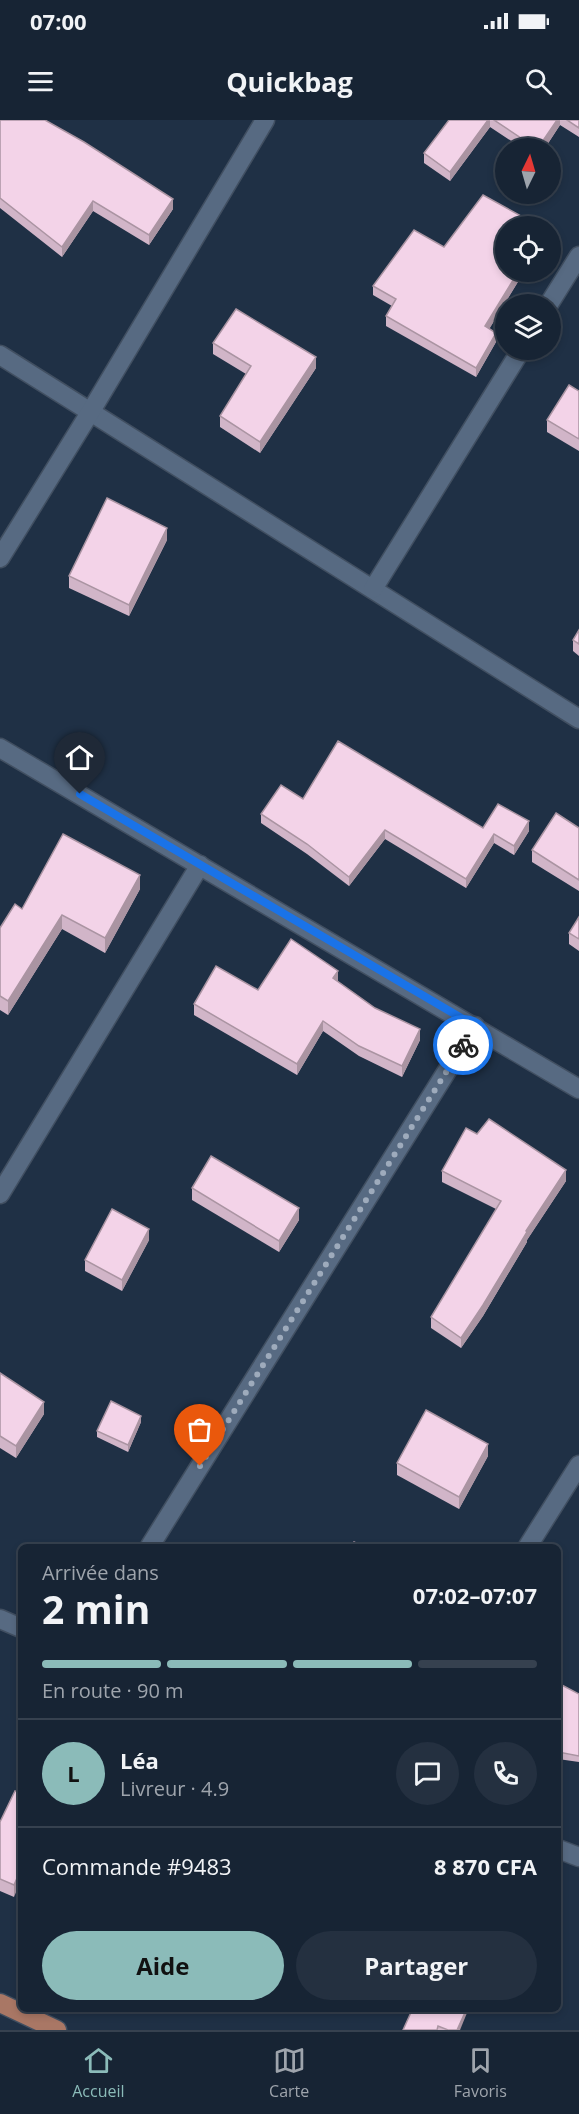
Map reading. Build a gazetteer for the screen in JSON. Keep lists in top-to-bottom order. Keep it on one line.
{"north":"top","page":{"status":"07:00","header":"Quickbag","heading":["2 min","Arrivée dans","07:02–07:07"],"panel":["Léa","Livreur · 4.9","Commande #9483","8 870 CFA"],"bar":"En route · 90 m","round":"L","buttons":["Aide","Partager"],"tabs":["Accueil","Carte","Favoris"]}}
